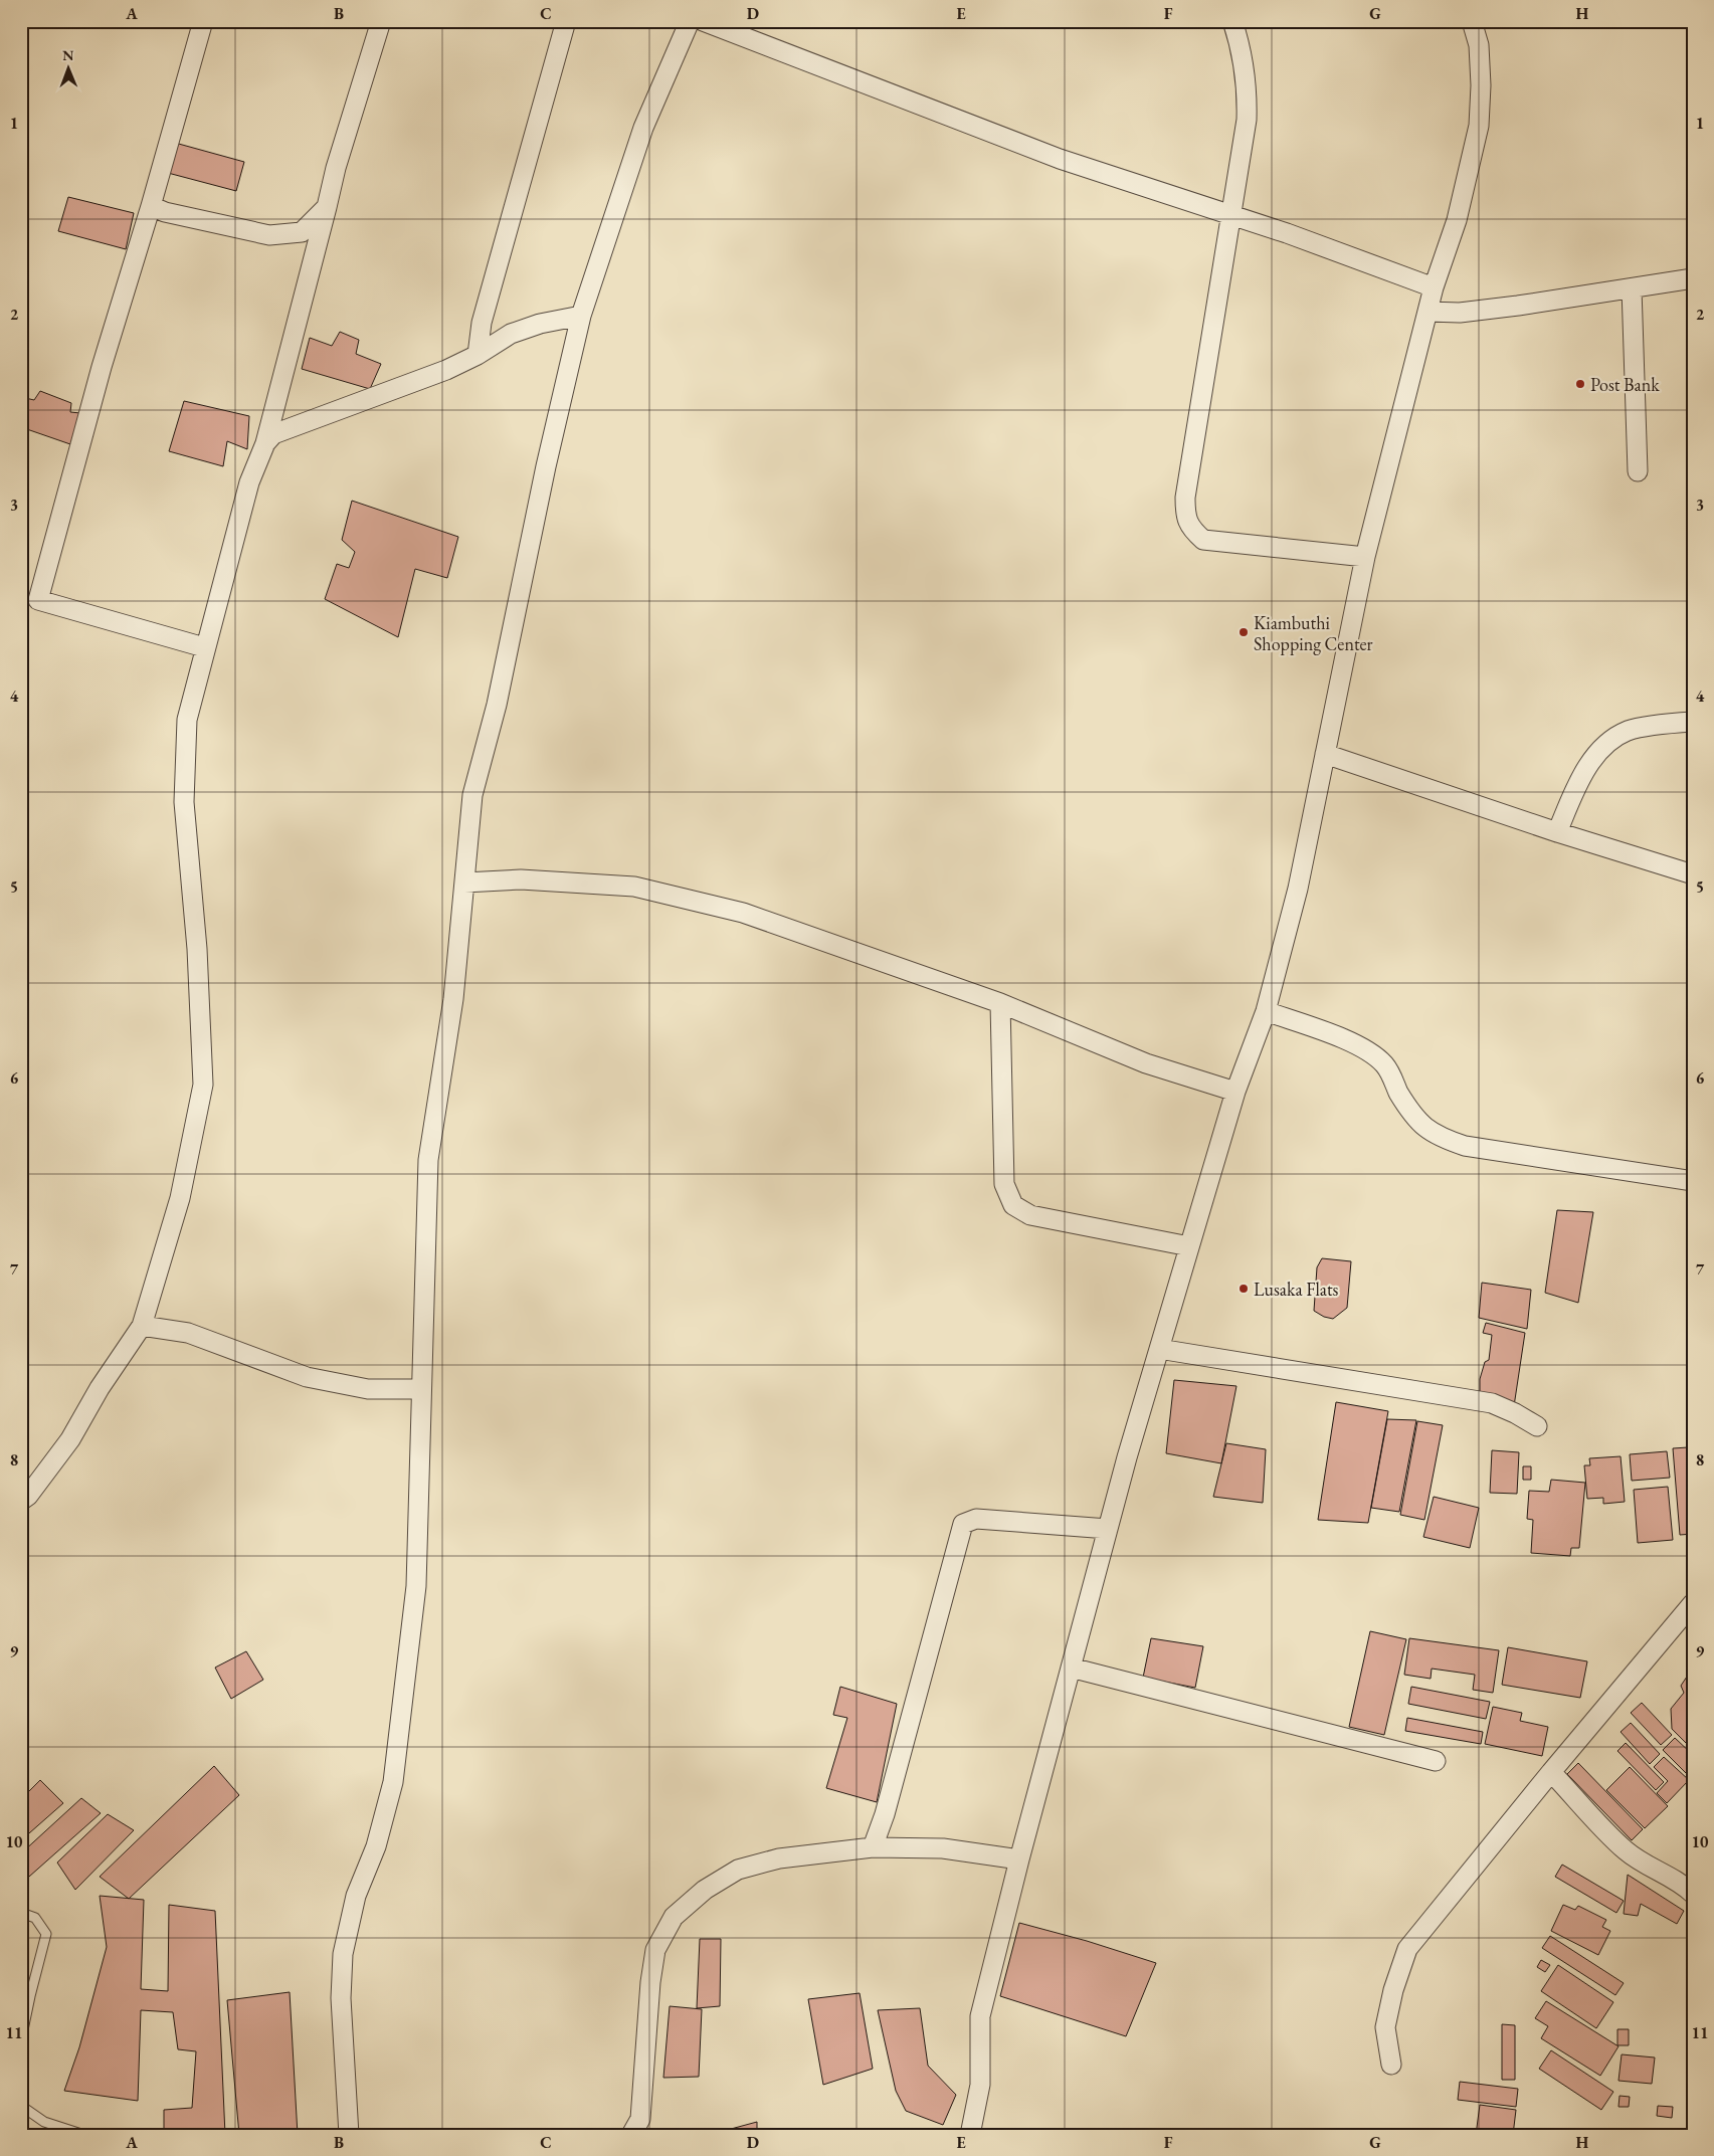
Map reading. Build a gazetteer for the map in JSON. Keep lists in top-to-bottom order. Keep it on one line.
{"places":["Post Bank","Kiambuthi Shopping Center","Lusaka Flats"],"north":"top","grid":{"columns":["A","B","C","D","E","F","G","H"],"rows":["1","2","3","4","5","6","7","8","9","10","11"]}}
